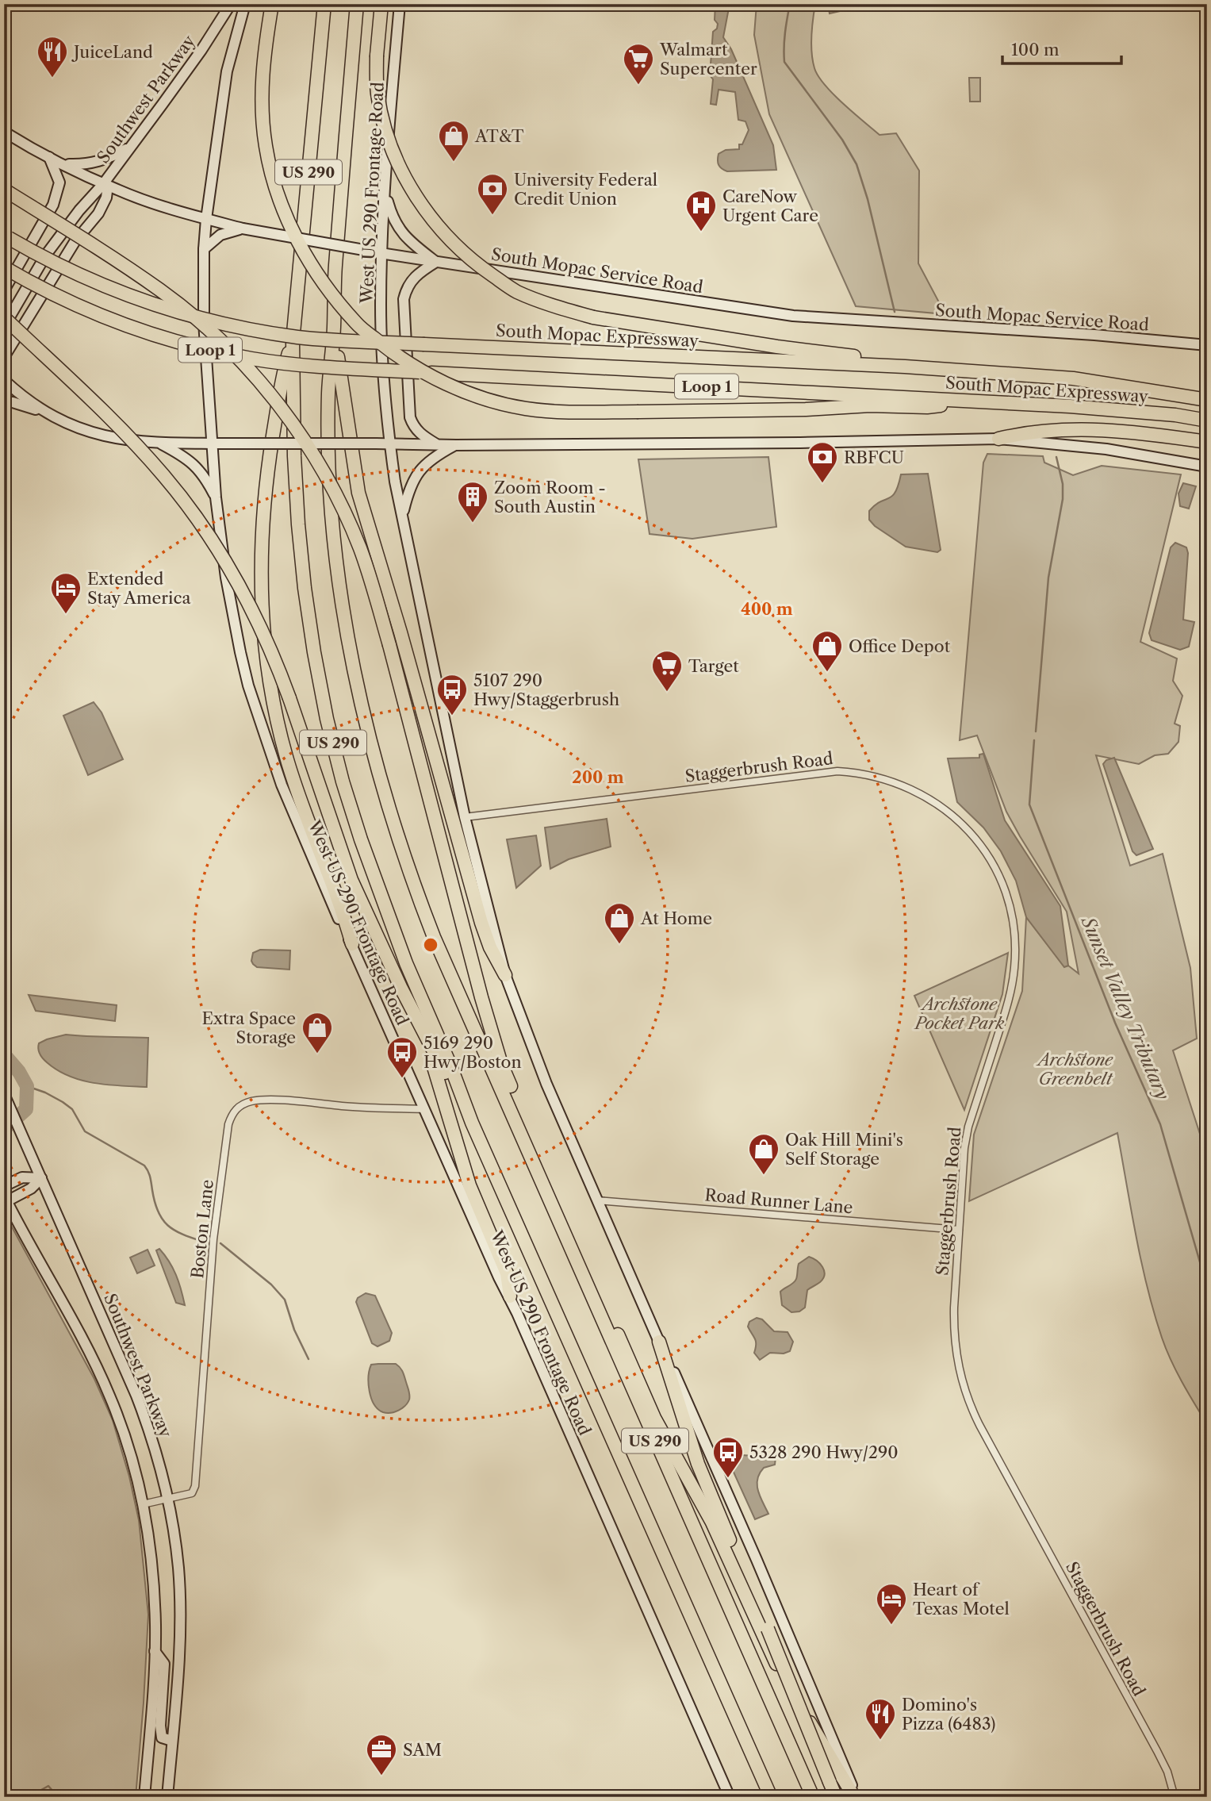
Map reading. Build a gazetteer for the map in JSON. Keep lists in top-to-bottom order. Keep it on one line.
{"streets":{"highway":["US 290","South Mopac Expressway","Loop 1"],"main road":["Southwest Parkway","West US 290 Frontage Road","South Mopac Service Road"],"street":["Staggerbrush Road","Road Runner Lane","Boston Lane"]},"crossings":[["Southwest Parkway","South Mopac Service Road"],["Southwest Parkway","Boston Lane"],["West US 290 Frontage Road","South Mopac Service Road"],["West US 290 Frontage Road","Staggerbrush Road"],["West US 290 Frontage Road","Road Runner Lane"],["West US 290 Frontage Road","Boston Lane"],["Staggerbrush Road","Road Runner Lane"]],"water":["Sunset Valley Tributary"],"parks":["Archstone Pocket Park","Archstone Greenbelt"],"places":{"restaurant":["JuiceLand","Domino's Pizza (6483)"],"supermarket":["Walmart Supercenter","Target"],"shop":["AT&T","Office Depot","At Home","Extra Space Storage","Oak Hill Mini's Self Storage"],"bank":["University Federal Credit Union","RBFCU"],"hospital":["CareNow Urgent Care"],"building":["Zoom Room - South Austin"],"hotel":["Extended Stay America","Heart of Texas Motel"],"bus stop":["5107 290 Hwy/Staggerbrush","5169 290 Hwy/Boston","5328 290 Hwy/290"],"office":["SAM"]},"scale_bar":"100 m","rings":["400 m","200 m"]}
